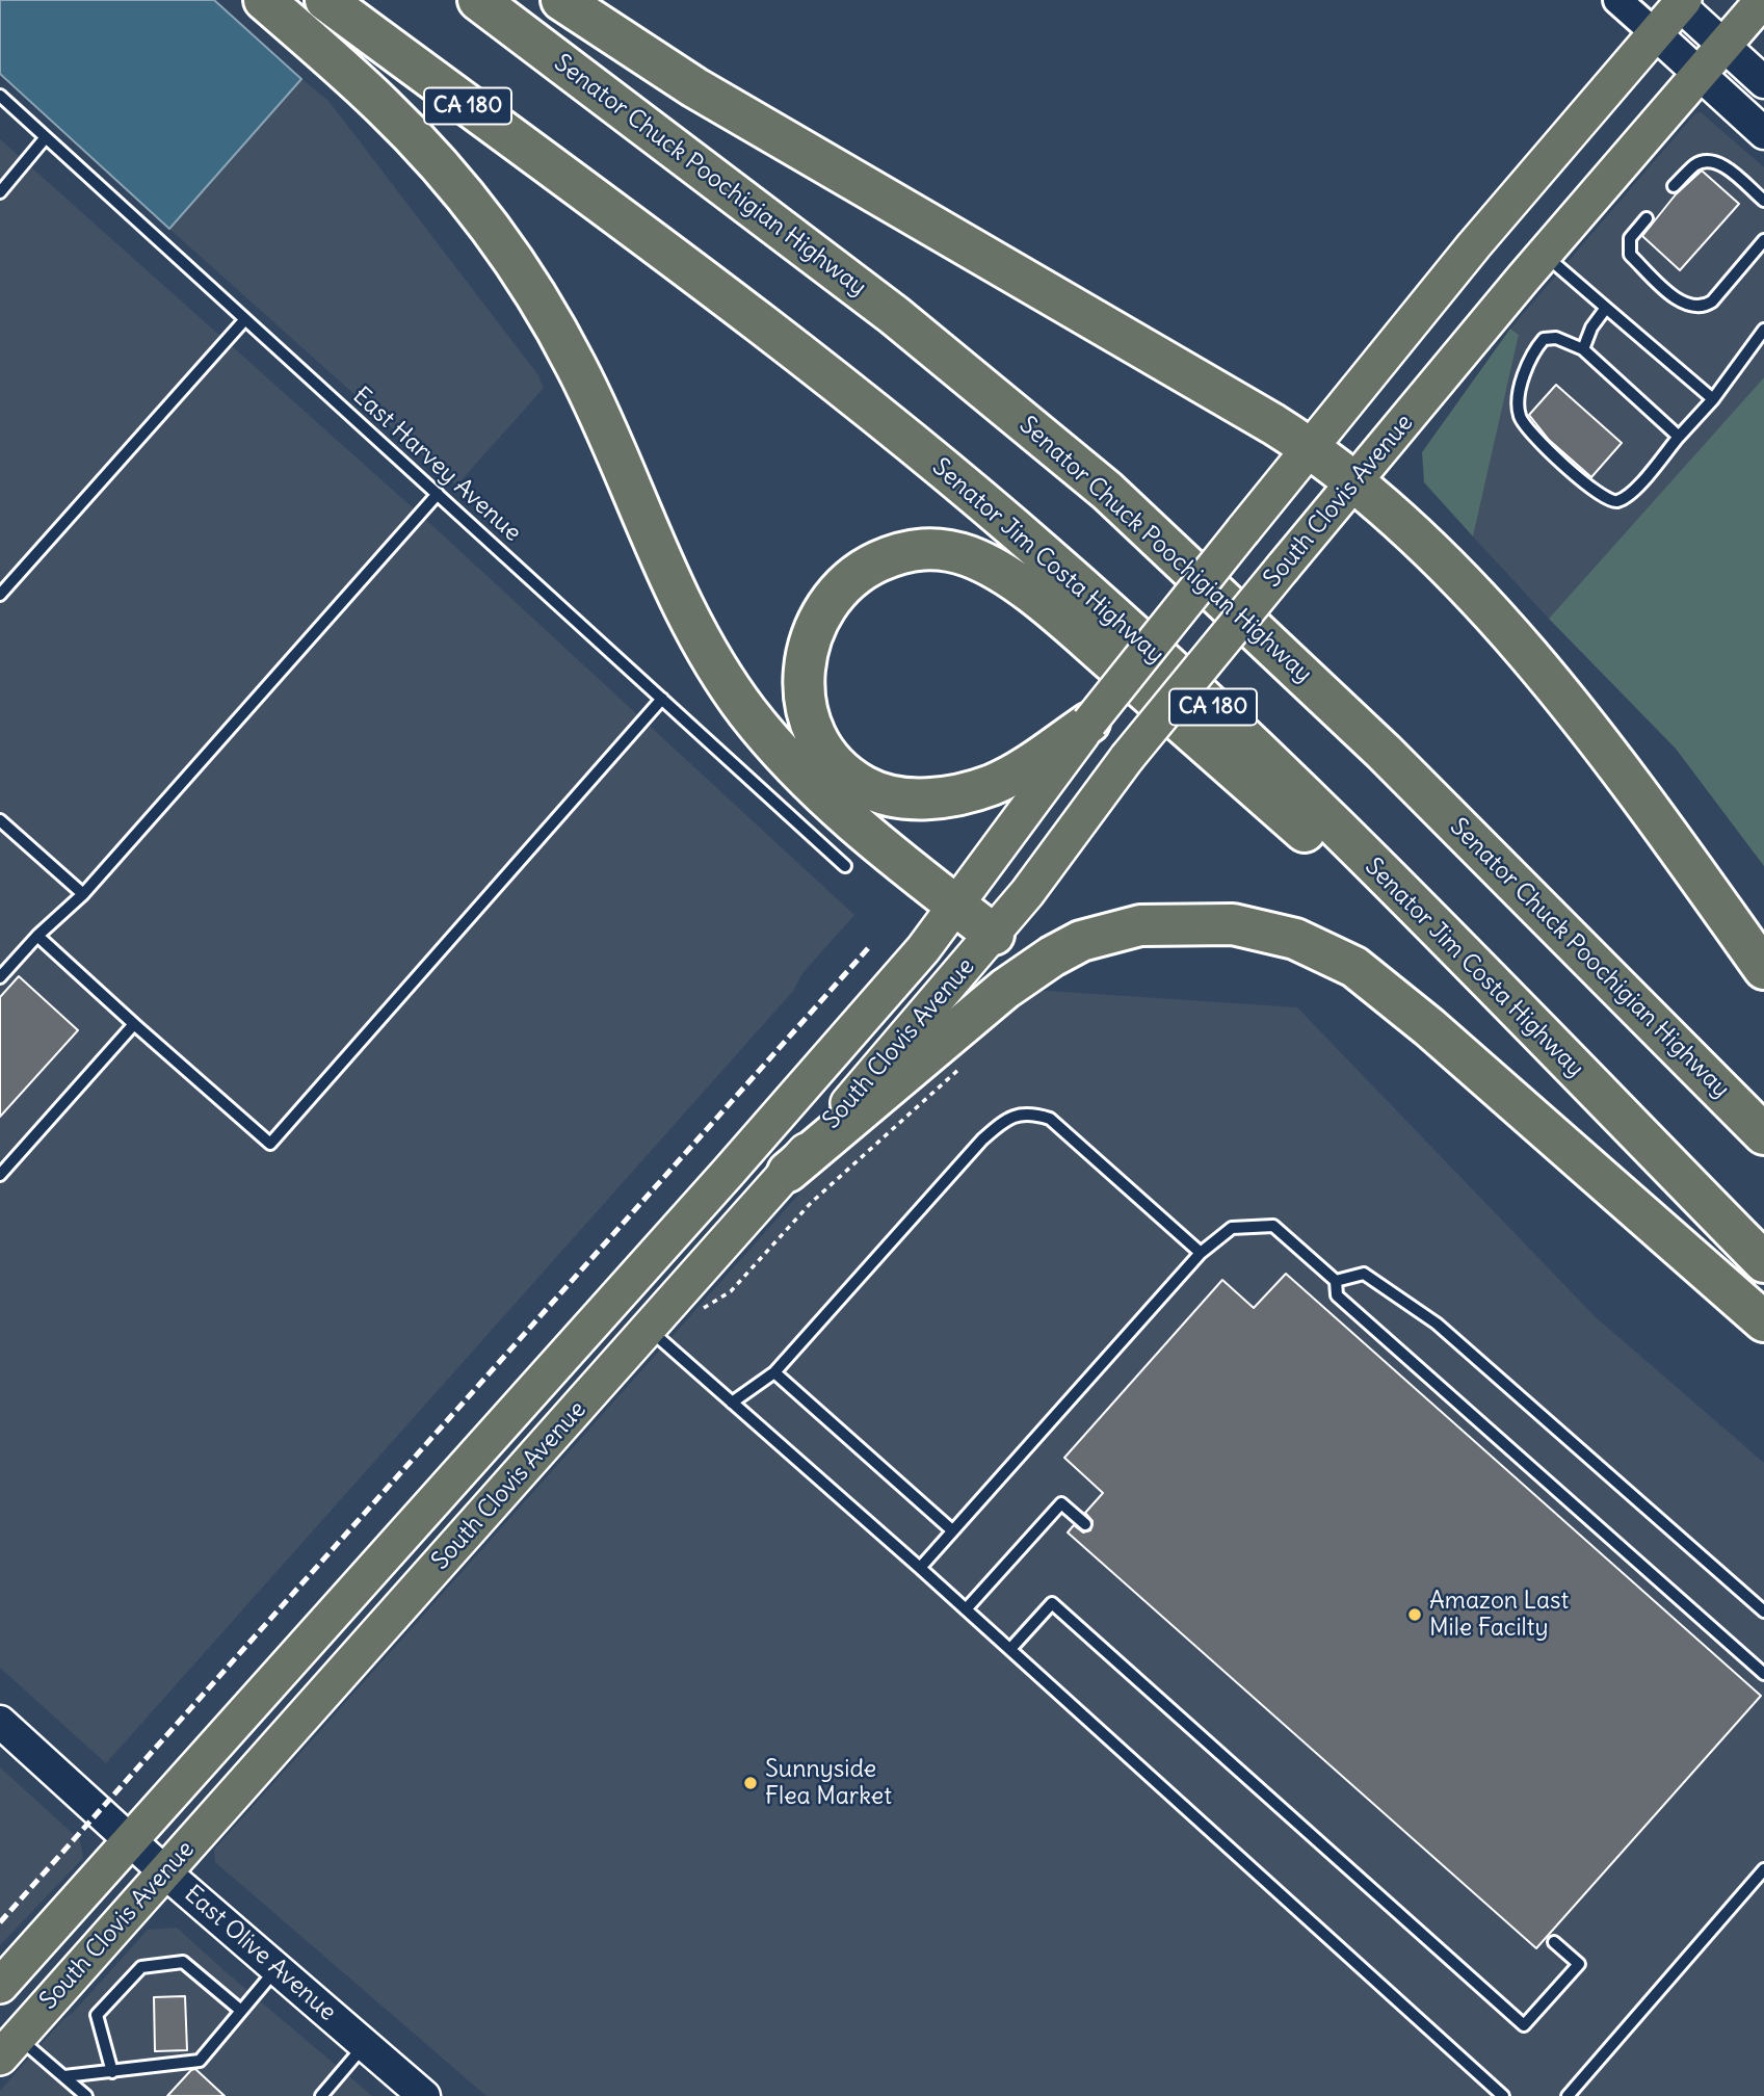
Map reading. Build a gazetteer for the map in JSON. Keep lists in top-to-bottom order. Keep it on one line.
{"streets":{"highway":["CA 180","Senator Chuck Poochigian Highway","Senator Jim Costa Highway"],"main road":["South Clovis Avenue","East Olive Avenue"],"lane":["East Harvey Avenue"]},"crossings":[["South Clovis Avenue","East Olive Avenue"]],"places":["Amazon Last Mile Facilty","Sunnyside Flea Market"]}
